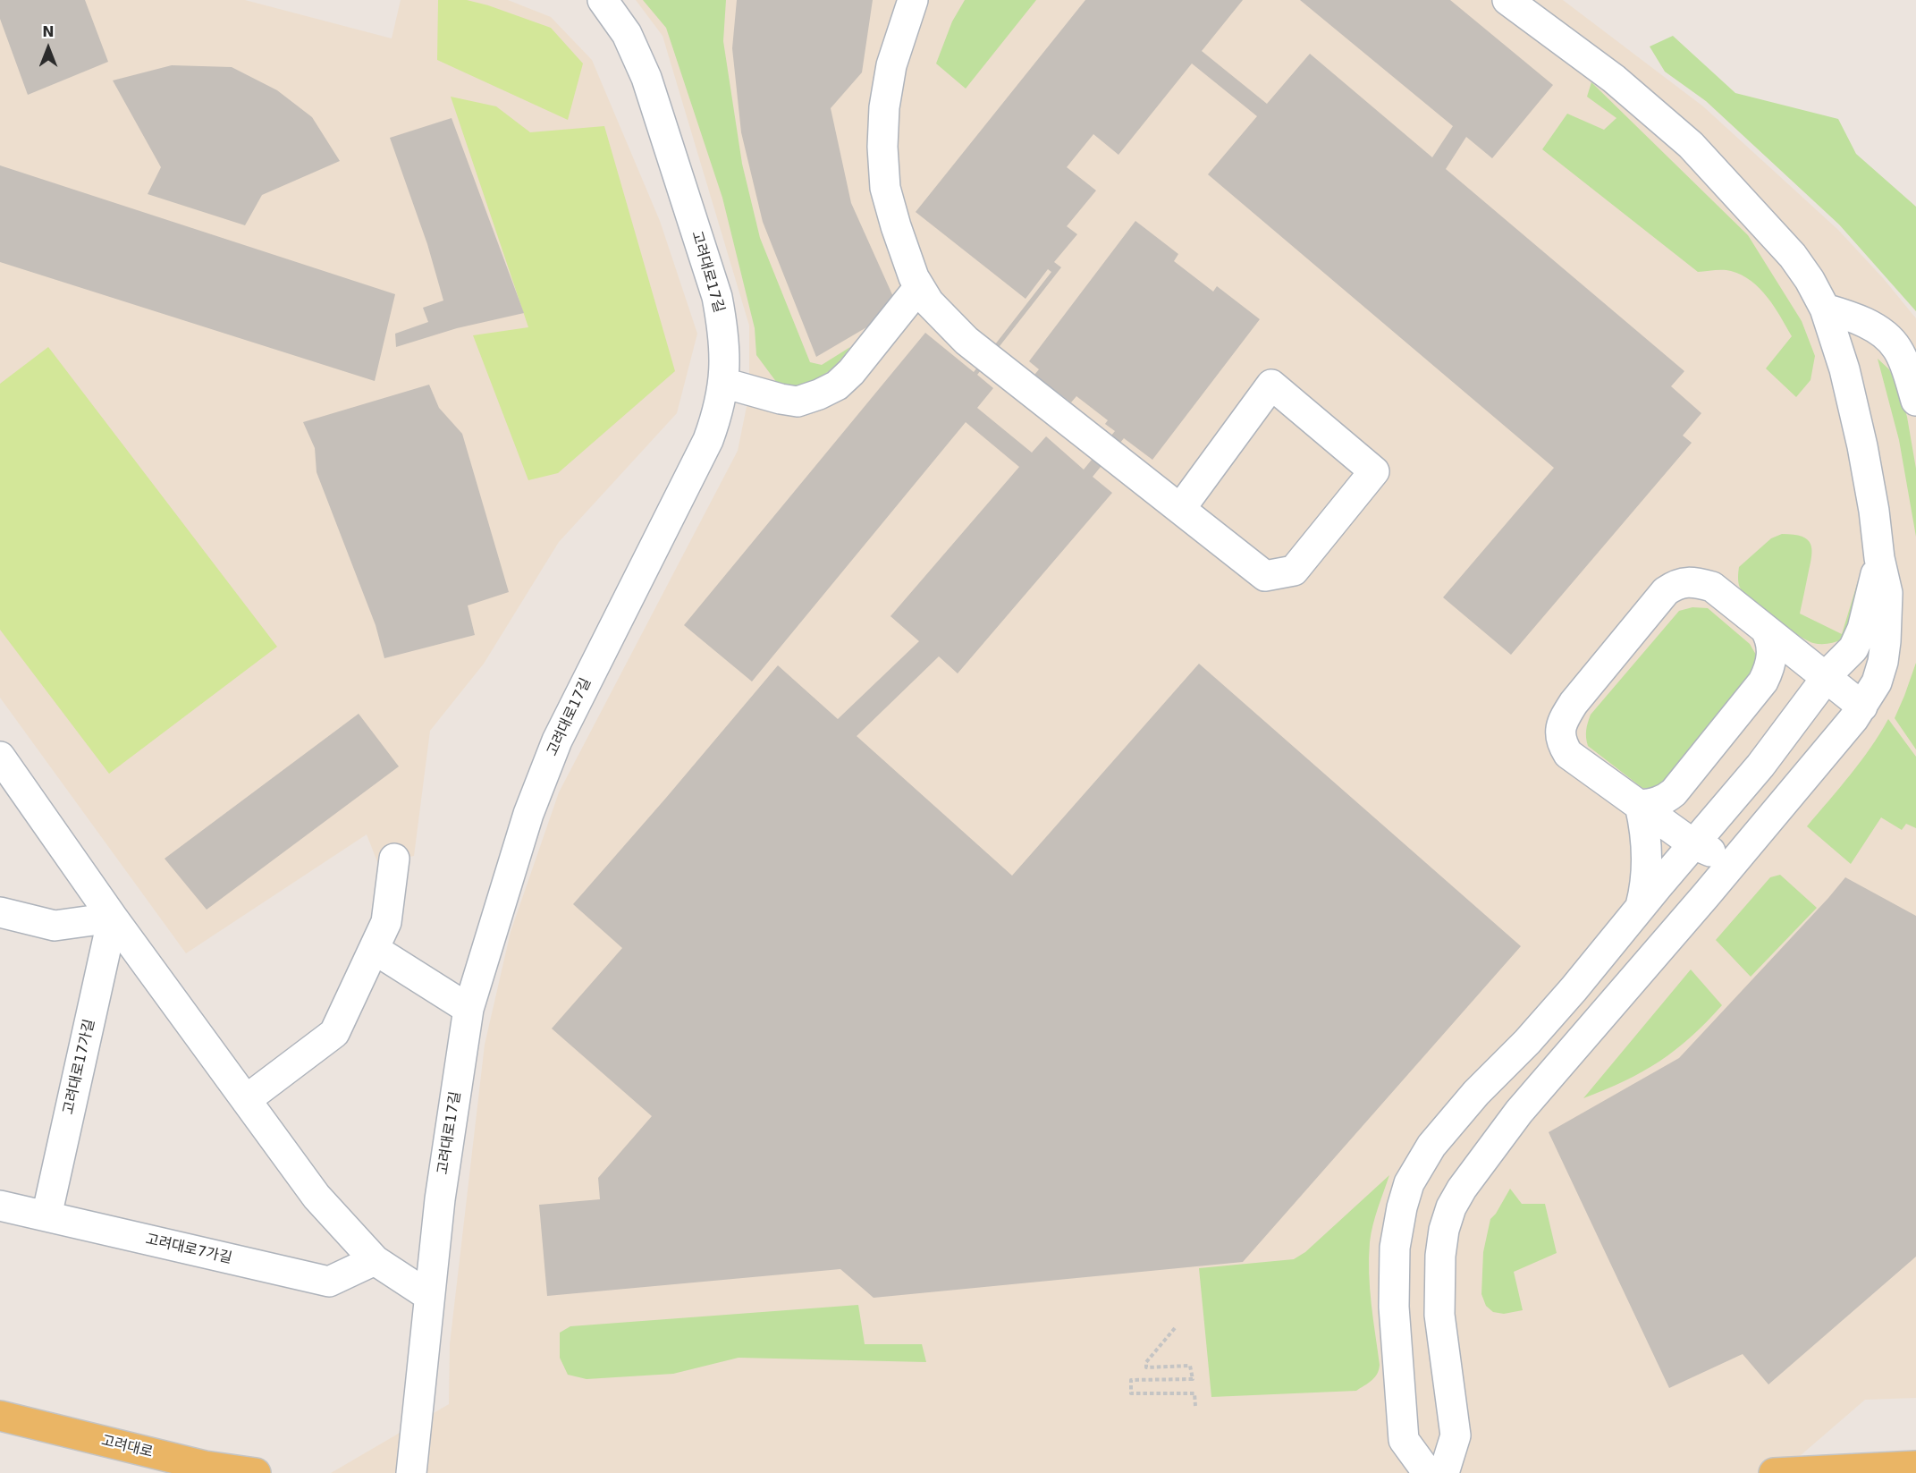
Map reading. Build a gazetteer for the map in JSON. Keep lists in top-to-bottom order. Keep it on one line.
{"streets":{"main road":["고려대로"],"street":["고려대로17길","고려대로17가길","고려대로7가길"]},"crossings":[["고려대로17가길","고려대로7가길"]],"north":"top"}
